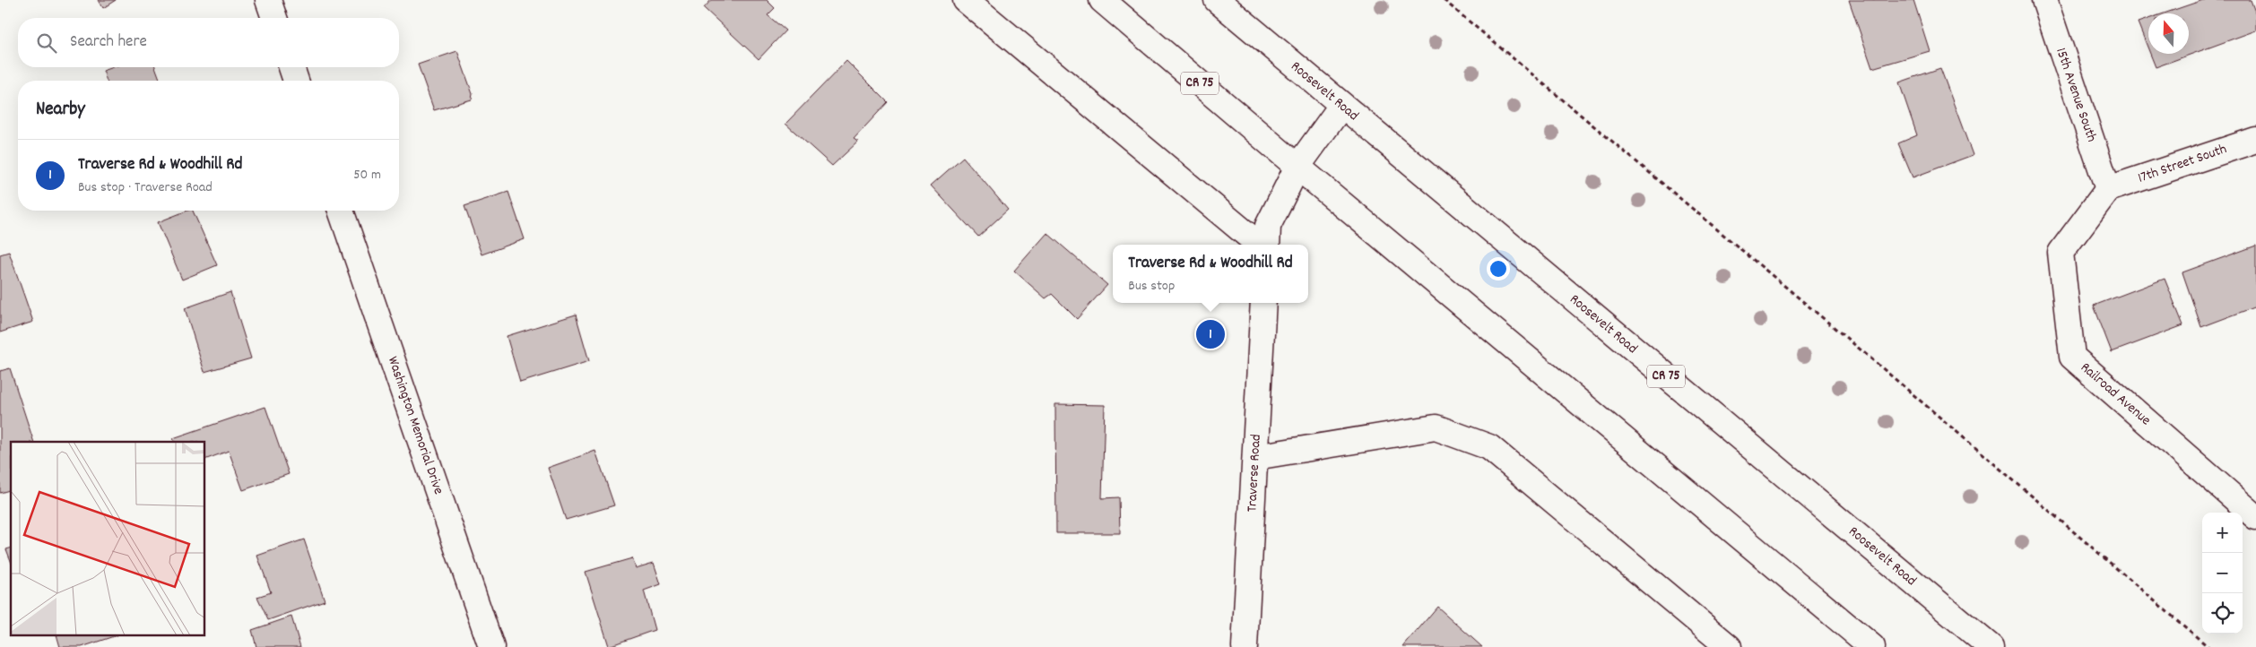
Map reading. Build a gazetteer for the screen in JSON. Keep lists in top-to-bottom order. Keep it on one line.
{"streets":{"street":["CR 75","Roosevelt Road","15th Avenue South","17th Street South","Railroad Avenue","Washington Memorial Drive","Traverse Road"]},"crossings":[["15th Avenue South","17th Street South"],["15th Avenue South","Railroad Avenue"],["17th Street South","Railroad Avenue"]],"north":"top","page":{"search":"Search here","heading":"Nearby","list":[{"mark":"1","name":"Traverse Rd & Woodhill Rd","note":"Bus stop · Traverse Road","value":"50 m"}],"popup":["Traverse Rd & Woodhill Rd","Bus stop"],"pins":"1","map_buttons":["+","−"]}}
